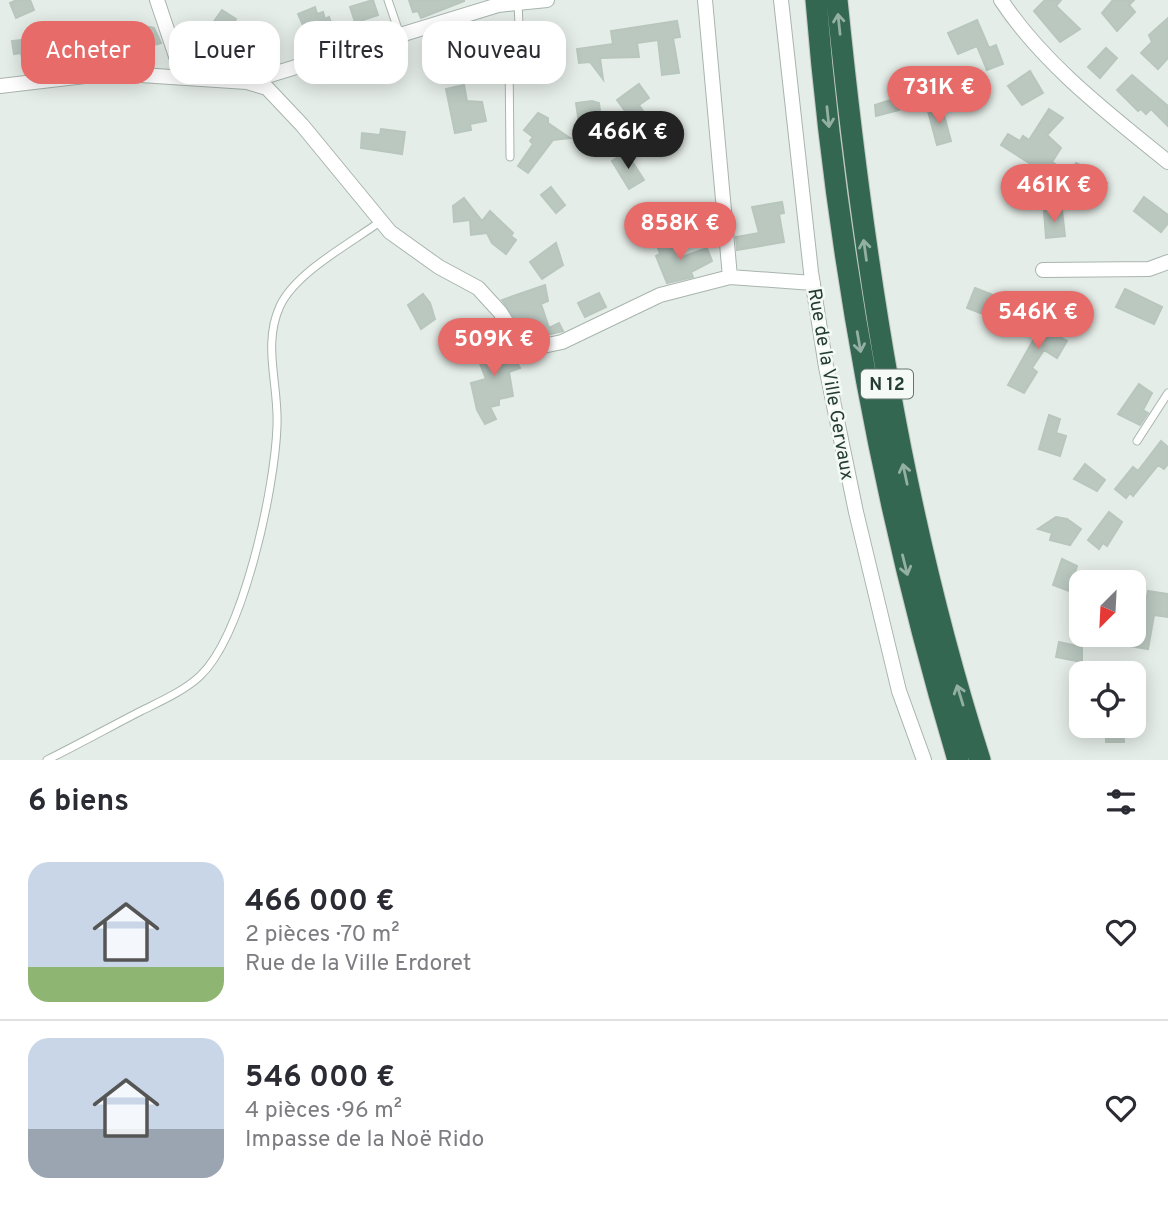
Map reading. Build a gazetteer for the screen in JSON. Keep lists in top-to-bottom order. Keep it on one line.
{"streets":{"highway":["N 12"],"street":["Rue de la Ville Gervaux"]},"north":"bottom left","page":{"chip":["Acheter","Louer","Filtres","Nouveau"],"price":["731K €","466K €","461K €","858K €","546K €","509K €"],"heading":"6 biens","list":[{"name":"466 000 €","note":"2 pièces · 70 m² · Rue de la Ville Erdoret"},{"name":"546 000 €","note":"4 pièces · 96 m² · Impasse de la Noë Rido"}]}}
